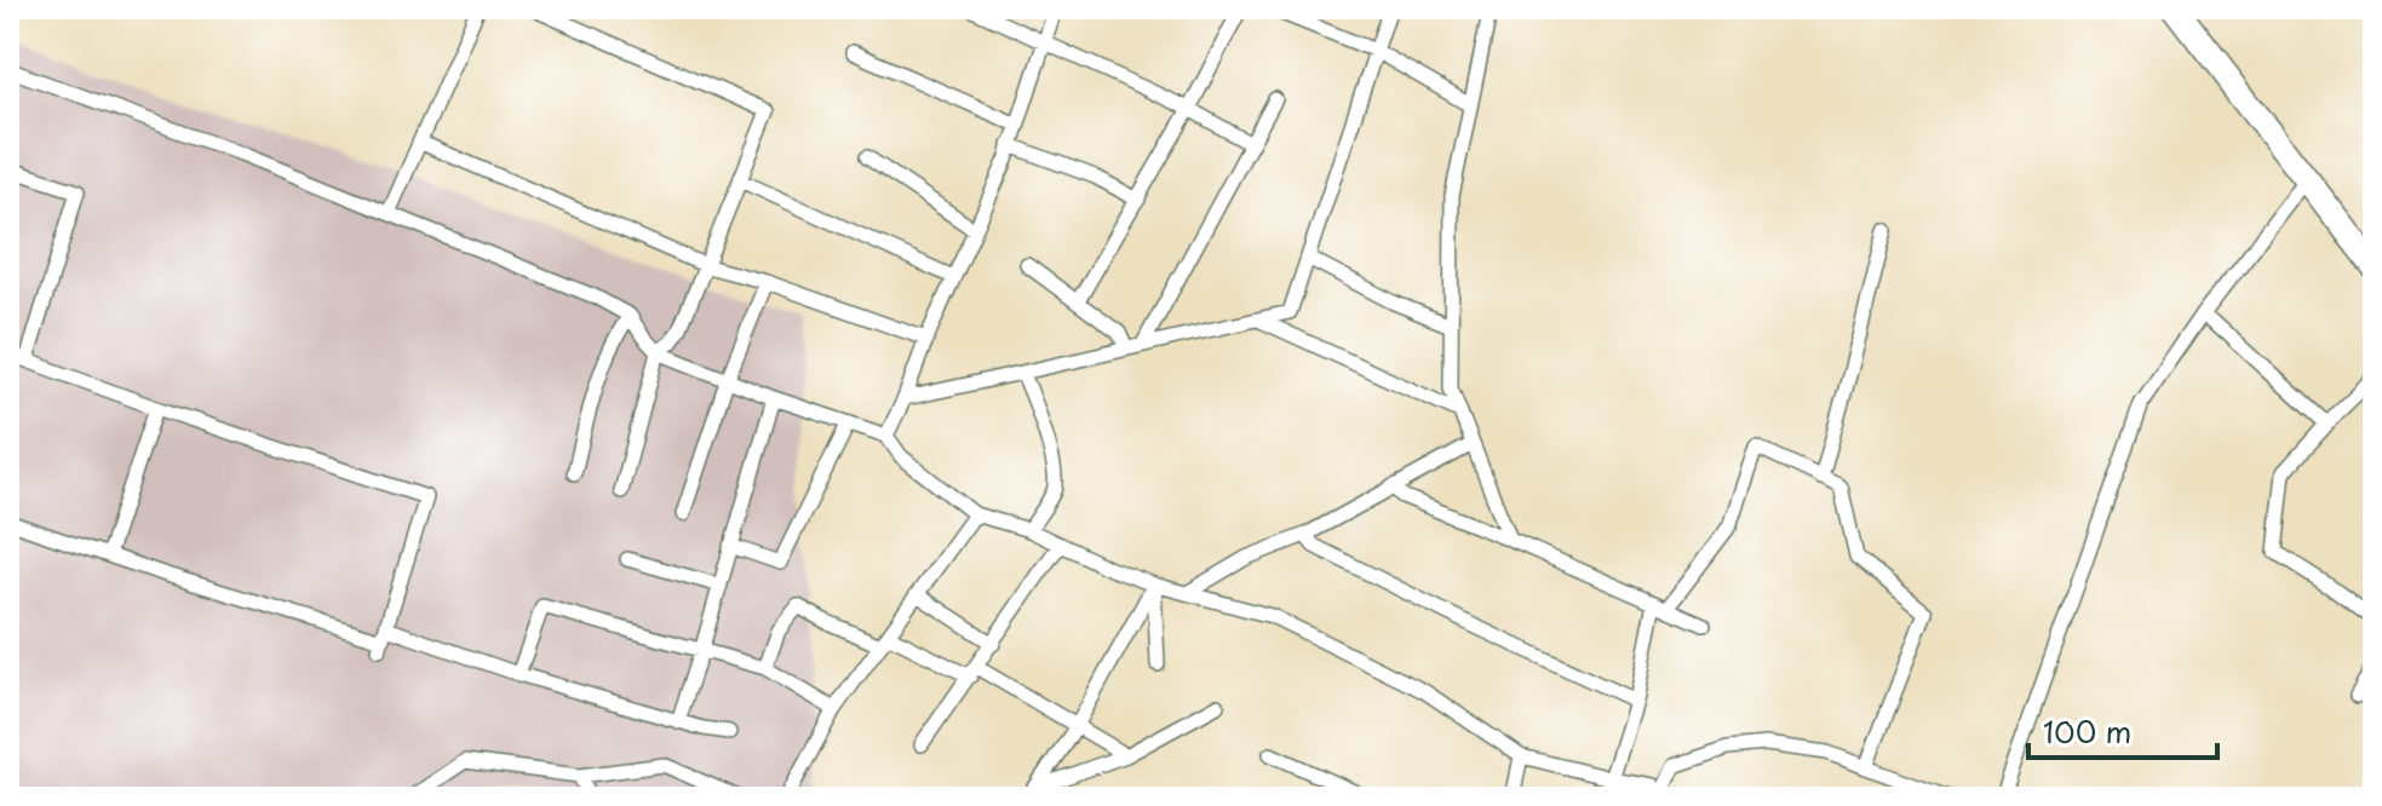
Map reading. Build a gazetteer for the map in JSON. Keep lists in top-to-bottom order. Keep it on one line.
{"scale_bar":"100 m"}
